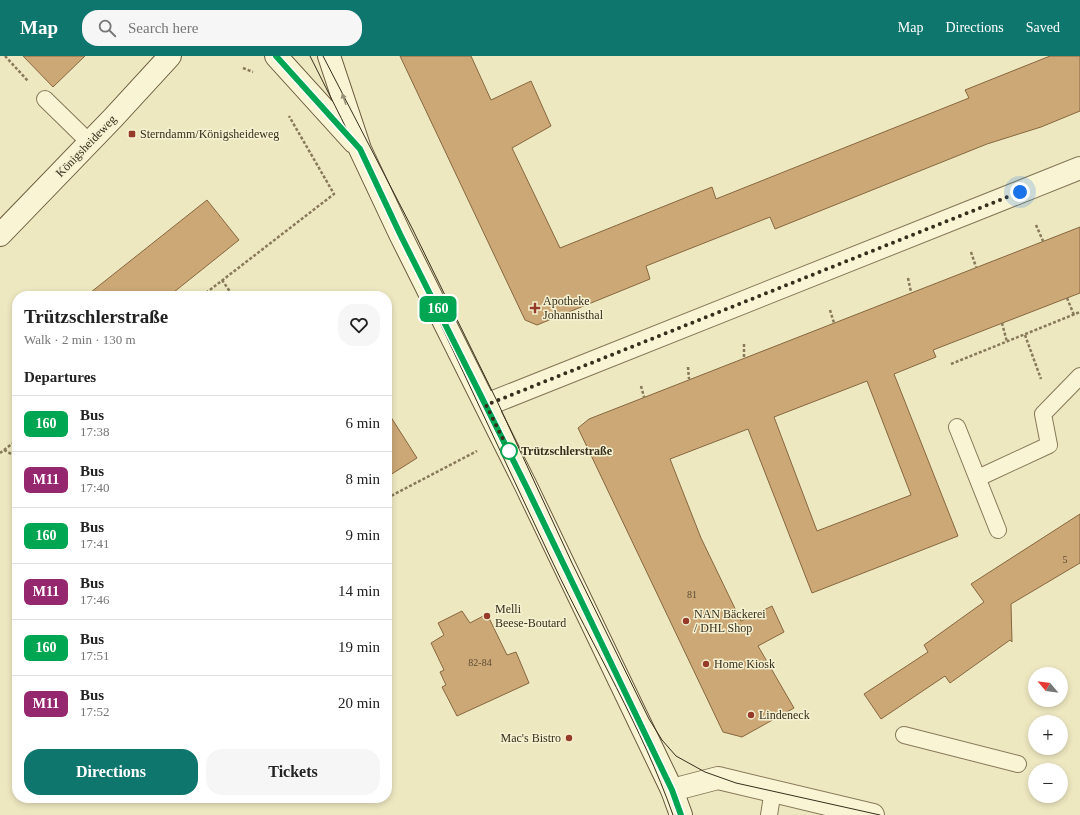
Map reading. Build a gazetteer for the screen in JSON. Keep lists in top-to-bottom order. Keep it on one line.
{"streets":{"street":["Königsheideweg"]},"places":{"transit":["Sterndamm/Königsheideweg"],"health":["Apotheke Johannisthal"],"other":["Trützschlerstraße","Melli Beese-Boutard","NAN Bäckerei / DHL Shop","Home Kiosk","Lindeneck","Mac's Bistro"]},"lines":["bus line 160"],"house_numbers":["5","81","82-84"],"north":"top left","page":{"header":"Map","search":"Search here","nav":["Map","Directions","Saved"],"on_map":"160","heading":[["Trützschlerstraße","Walk · 2 min · 130 m"],"Departures"],"list":[{"mark":"160","name":"Bus","note":"17:38","value":"6 min"},{"mark":"M11","name":"Bus","note":"17:40","value":"8 min"},{"mark":"160","name":"Bus","note":"17:41","value":"9 min"},{"mark":"M11","name":"Bus","note":"17:46","value":"14 min"},{"mark":"160","name":"Bus","note":"17:51","value":"19 min"},{"mark":"M11","name":"Bus","note":"17:52","value":"20 min"}],"map_buttons":["+","−"],"buttons":["Directions","Tickets"]}}
